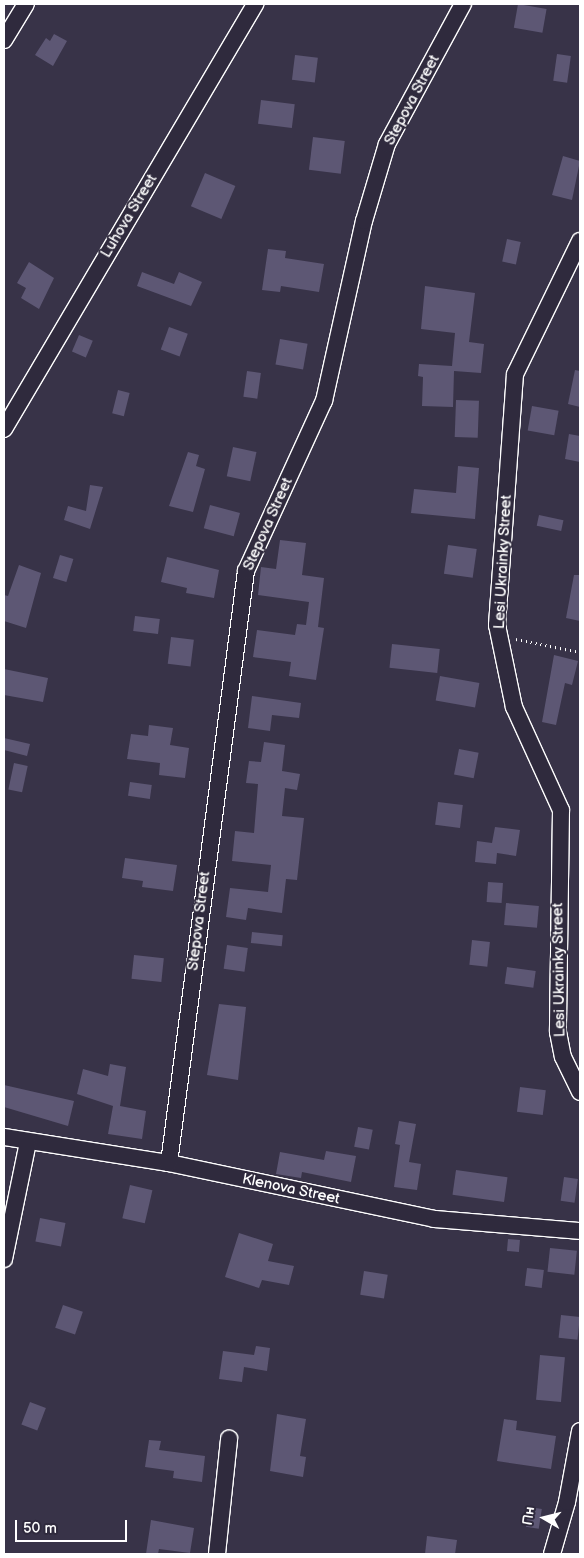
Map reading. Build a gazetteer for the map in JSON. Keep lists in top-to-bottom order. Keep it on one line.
{"streets":{"street":["Stepova Street","Luhova Street","Lesi Ukrainky Street","Klenova Street"]},"crossings":[["Stepova Street","Klenova Street"]],"scale_bar":"50 m","north":"left"}
